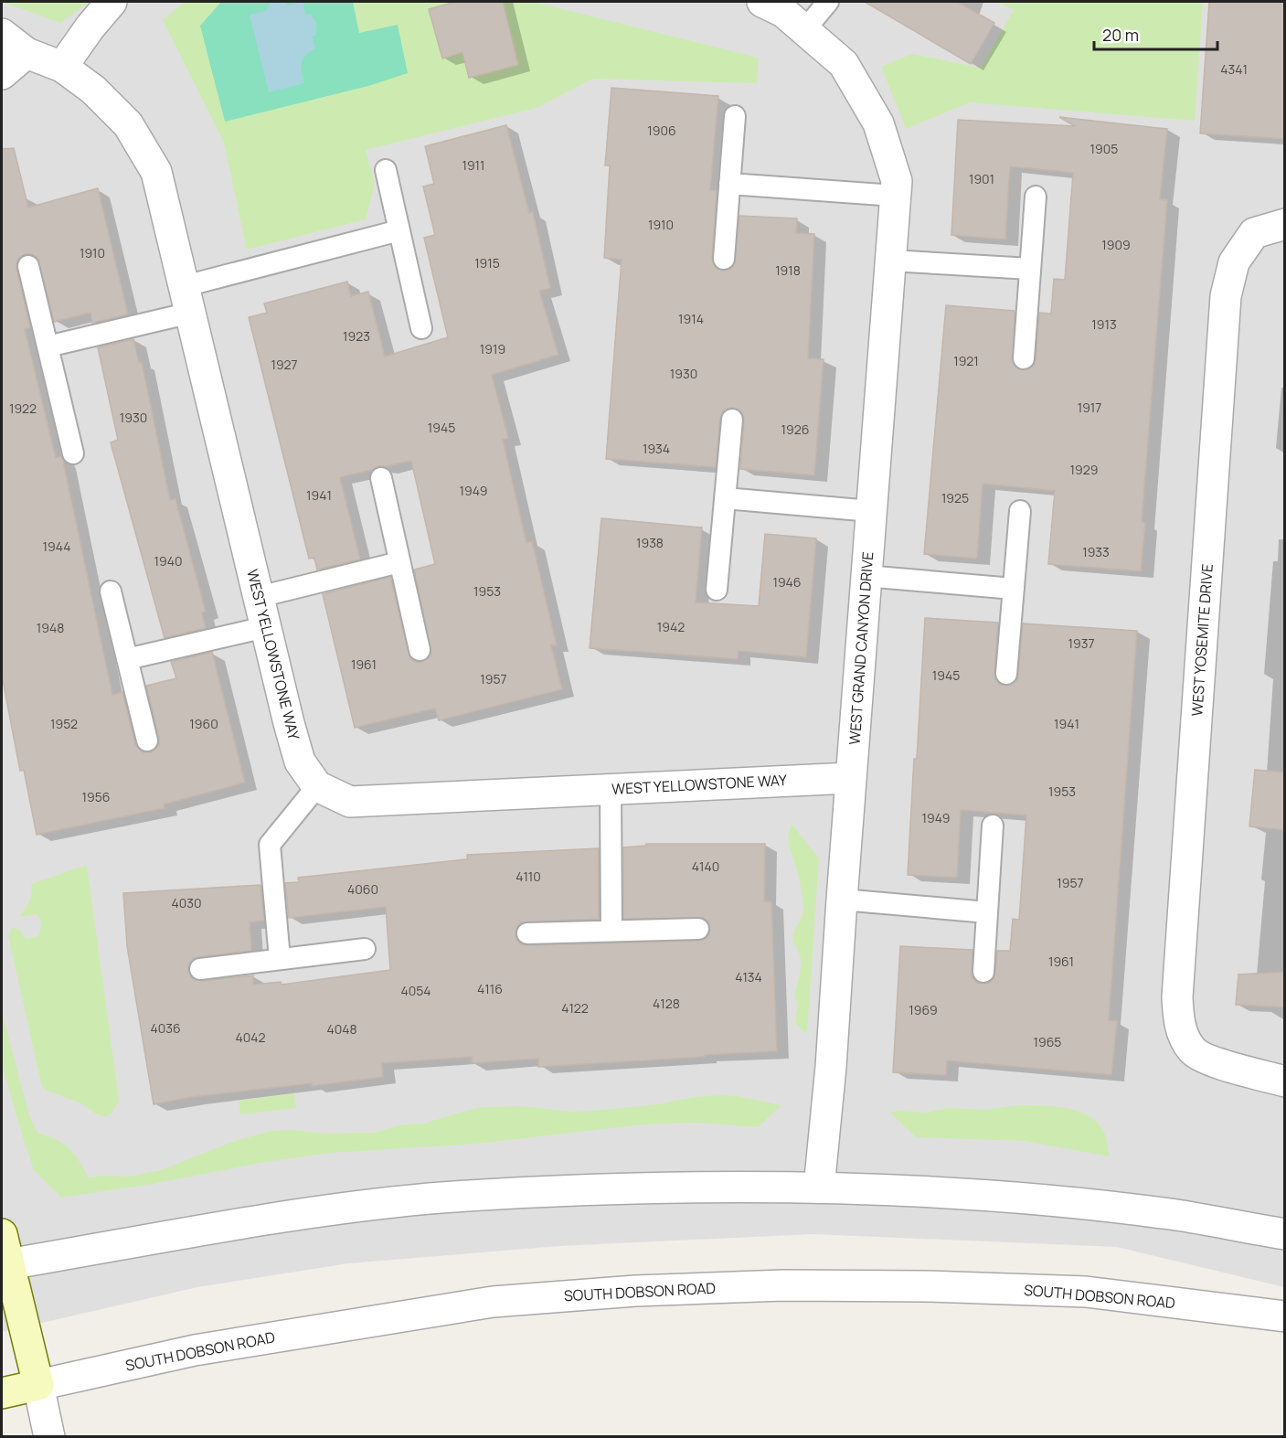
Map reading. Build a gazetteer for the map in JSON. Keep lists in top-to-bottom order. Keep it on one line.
{"streets":{"main road":["SOUTH DOBSON ROAD"],"street":["WEST YOSEMITE DRIVE","WEST GRAND CANYON DRIVE","WEST YELLOWSTONE WAY"]},"crossings":[["WEST GRAND CANYON DRIVE","WEST YELLOWSTONE WAY"]],"house_numbers":["4341","1906","1905","1911","1901","1910","1909","1910","1915","1918","1914","1913","1923","1919","1921","1927","1930","1917","1922","1930","1945","1926","1934","1929","1949","1941","1925","1938","1944","1933","1940","1946","1953","1942","1948","1937","1961","1945","1957","1952","1960","1941","1953","1956","1949","4140","4110","1957","4060","4030","1961","4134","4116","4054","4128","4122","1969","4036","4048","4042","1965"],"scale_bar":"20 m"}
